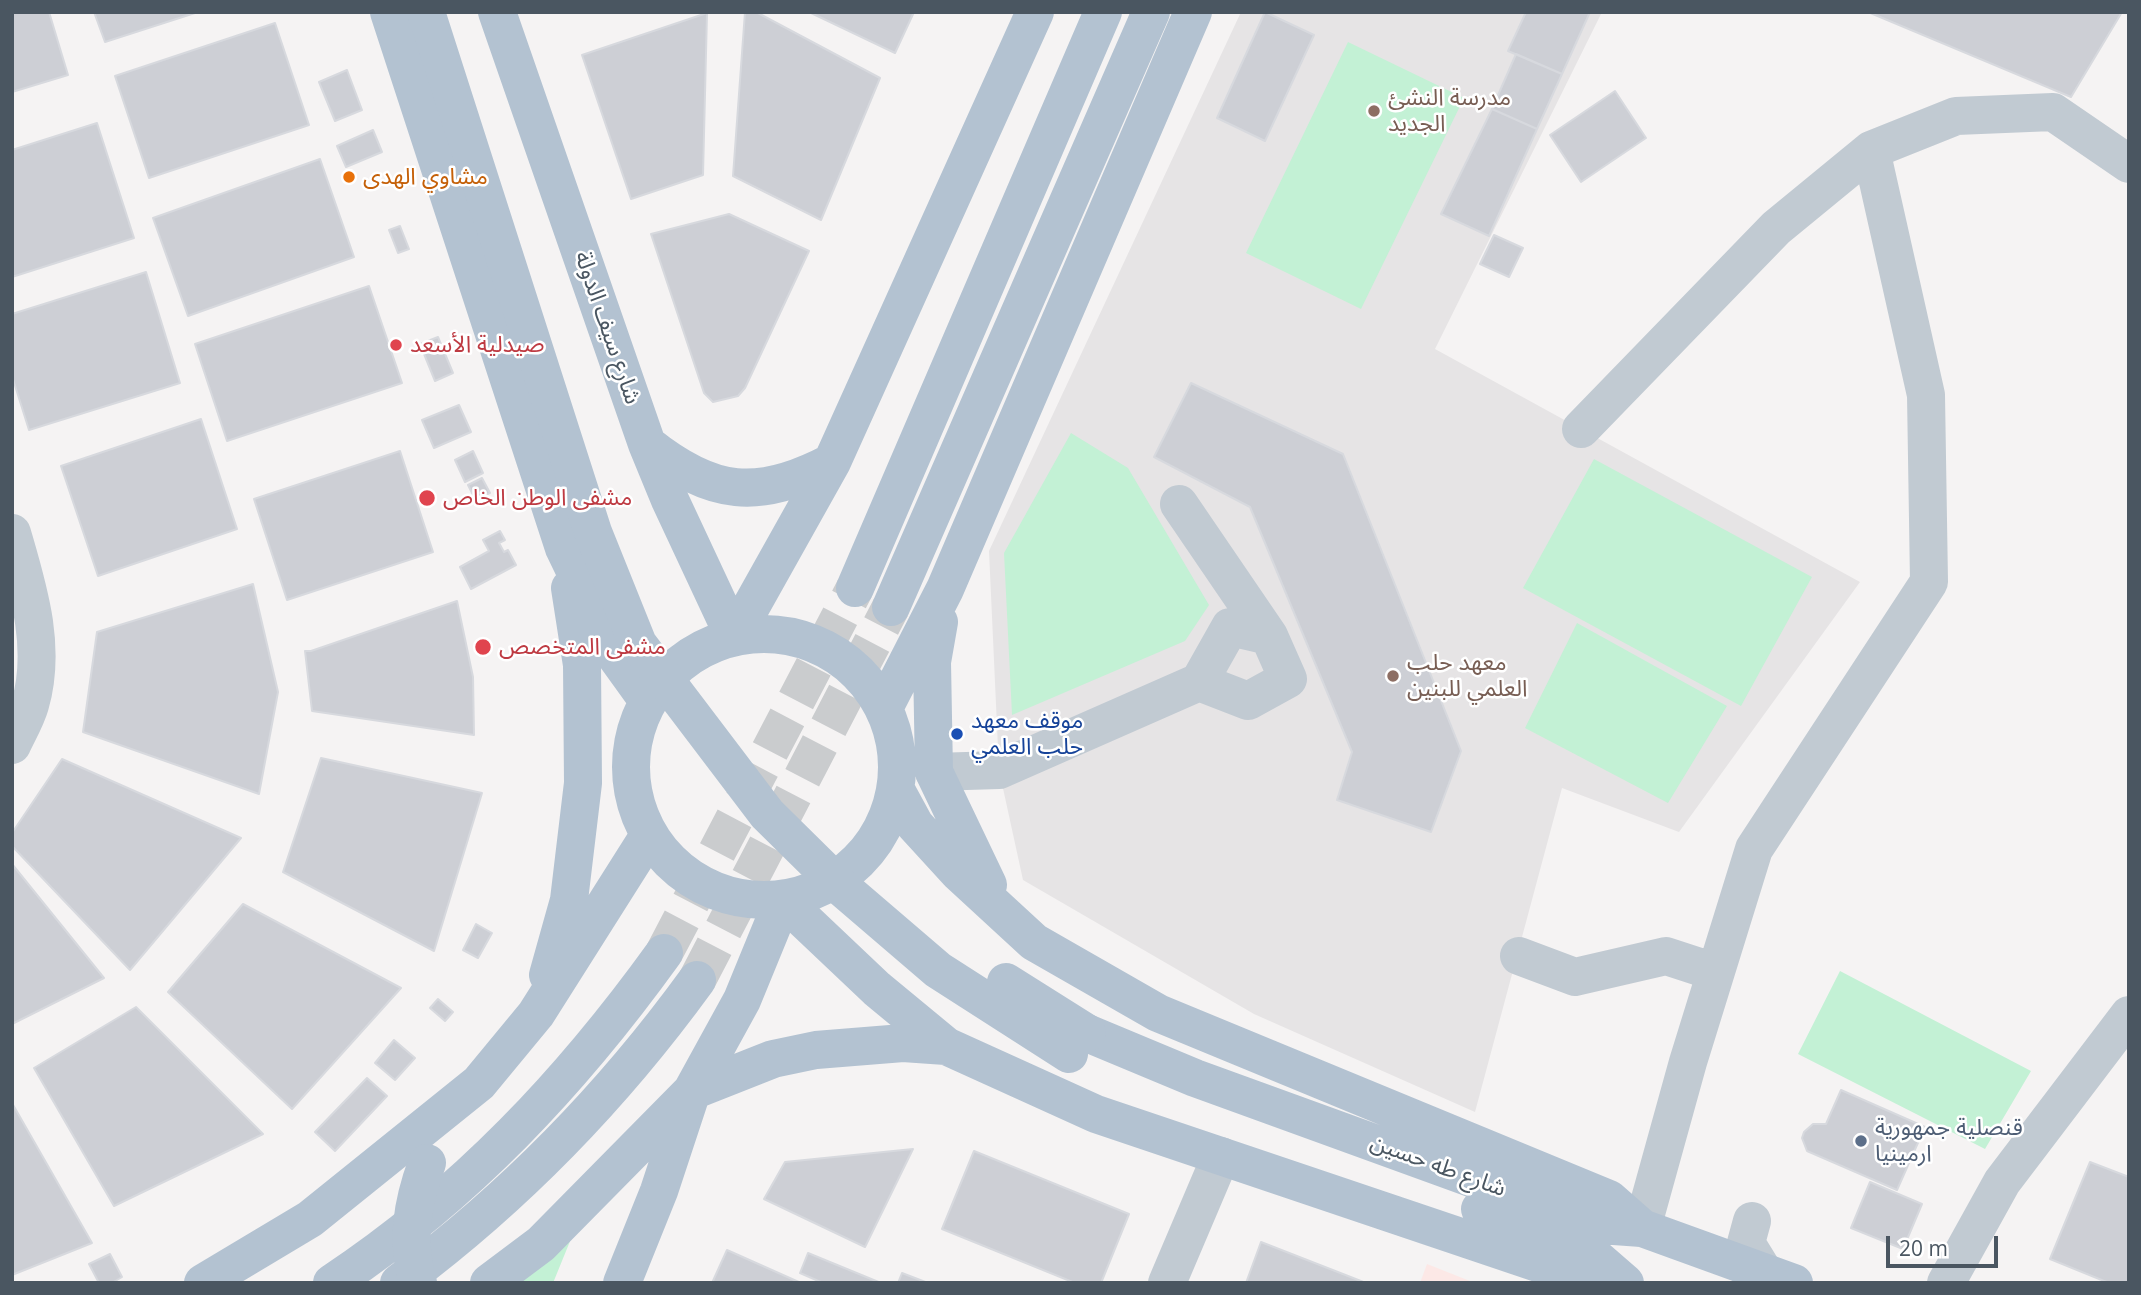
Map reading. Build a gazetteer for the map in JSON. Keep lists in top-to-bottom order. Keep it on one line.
{"streets":{"main road":["شارع سيف الدولة","شارع طه حسين"]},"places":["مدرسة النشئ الجديد","مشاوي الهدى","صيدلية الأسعد","مشفى الوطن الخاص","مشفى المتخصص","معهد حلب العلمي للبنين","موقف معهد حلب العلمي","قنصلية جمهورية ارمينيا"],"scale_bar":"20 m"}
